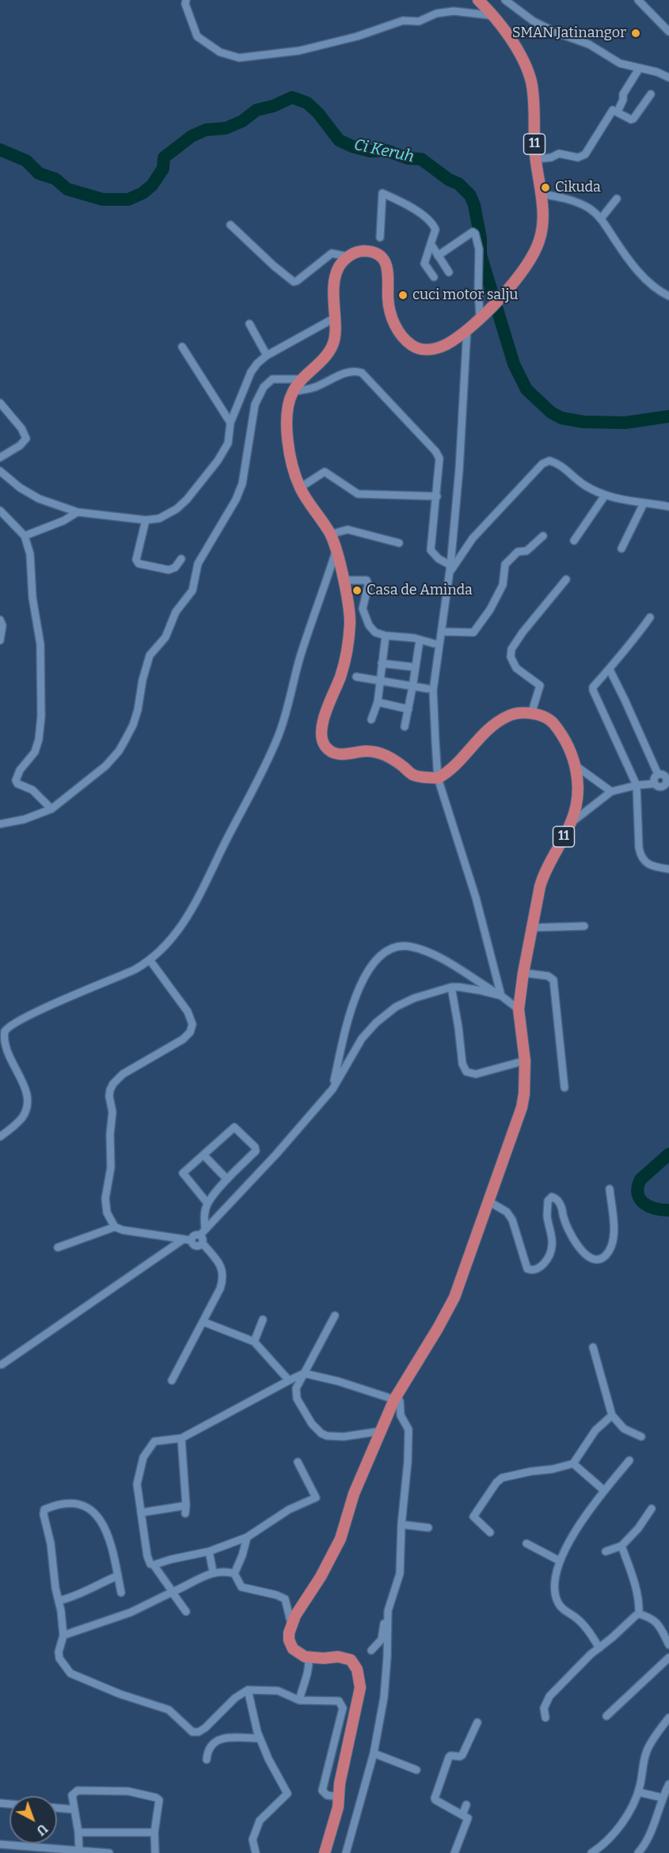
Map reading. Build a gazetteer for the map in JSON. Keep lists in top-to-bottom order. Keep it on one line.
{"streets":{"highway":["11"]},"water":["Ci Keruh"],"places":["SMAN Jatinangor","Cikuda","cuci motor salju","Casa de Aminda"],"north":"bottom right"}
